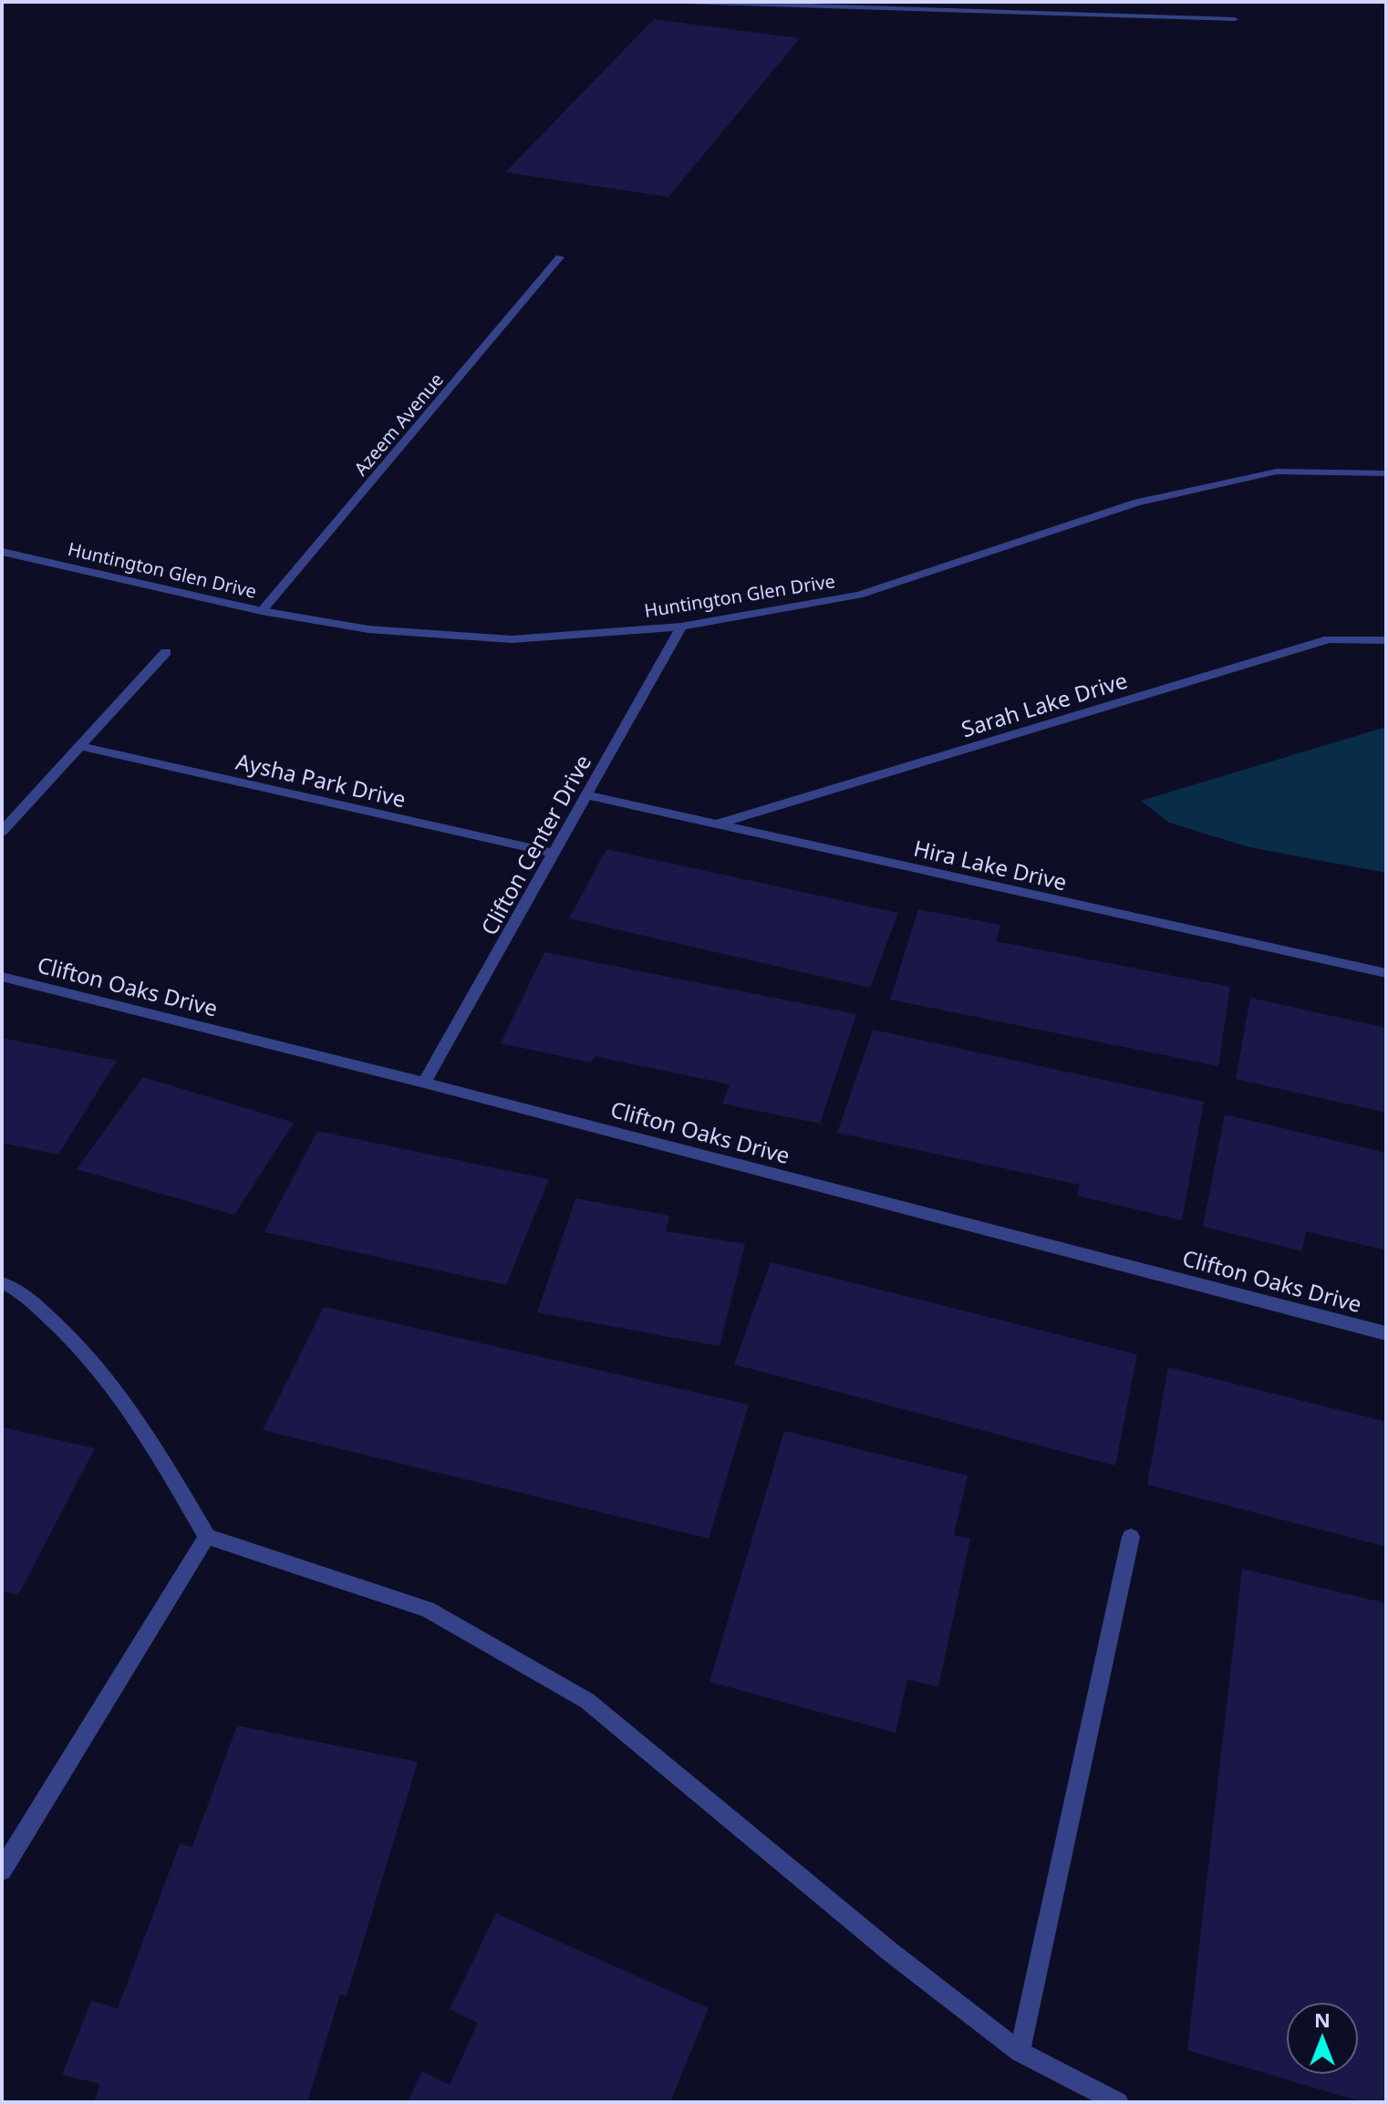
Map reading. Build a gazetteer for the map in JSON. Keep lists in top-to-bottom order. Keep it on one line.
{"streets":{"street":["Azeem Avenue","Huntington Glen Drive","Sarah Lake Drive","Aysha Park Drive","Clifton Center Drive","Hira Lake Drive","Clifton Oaks Drive"]},"crossings":[["Azeem Avenue","Huntington Glen Drive"],["Huntington Glen Drive","Clifton Center Drive"],["Sarah Lake Drive","Hira Lake Drive"],["Aysha Park Drive","Clifton Center Drive"],["Clifton Center Drive","Hira Lake Drive"],["Clifton Center Drive","Clifton Oaks Drive"]],"north":"top"}
